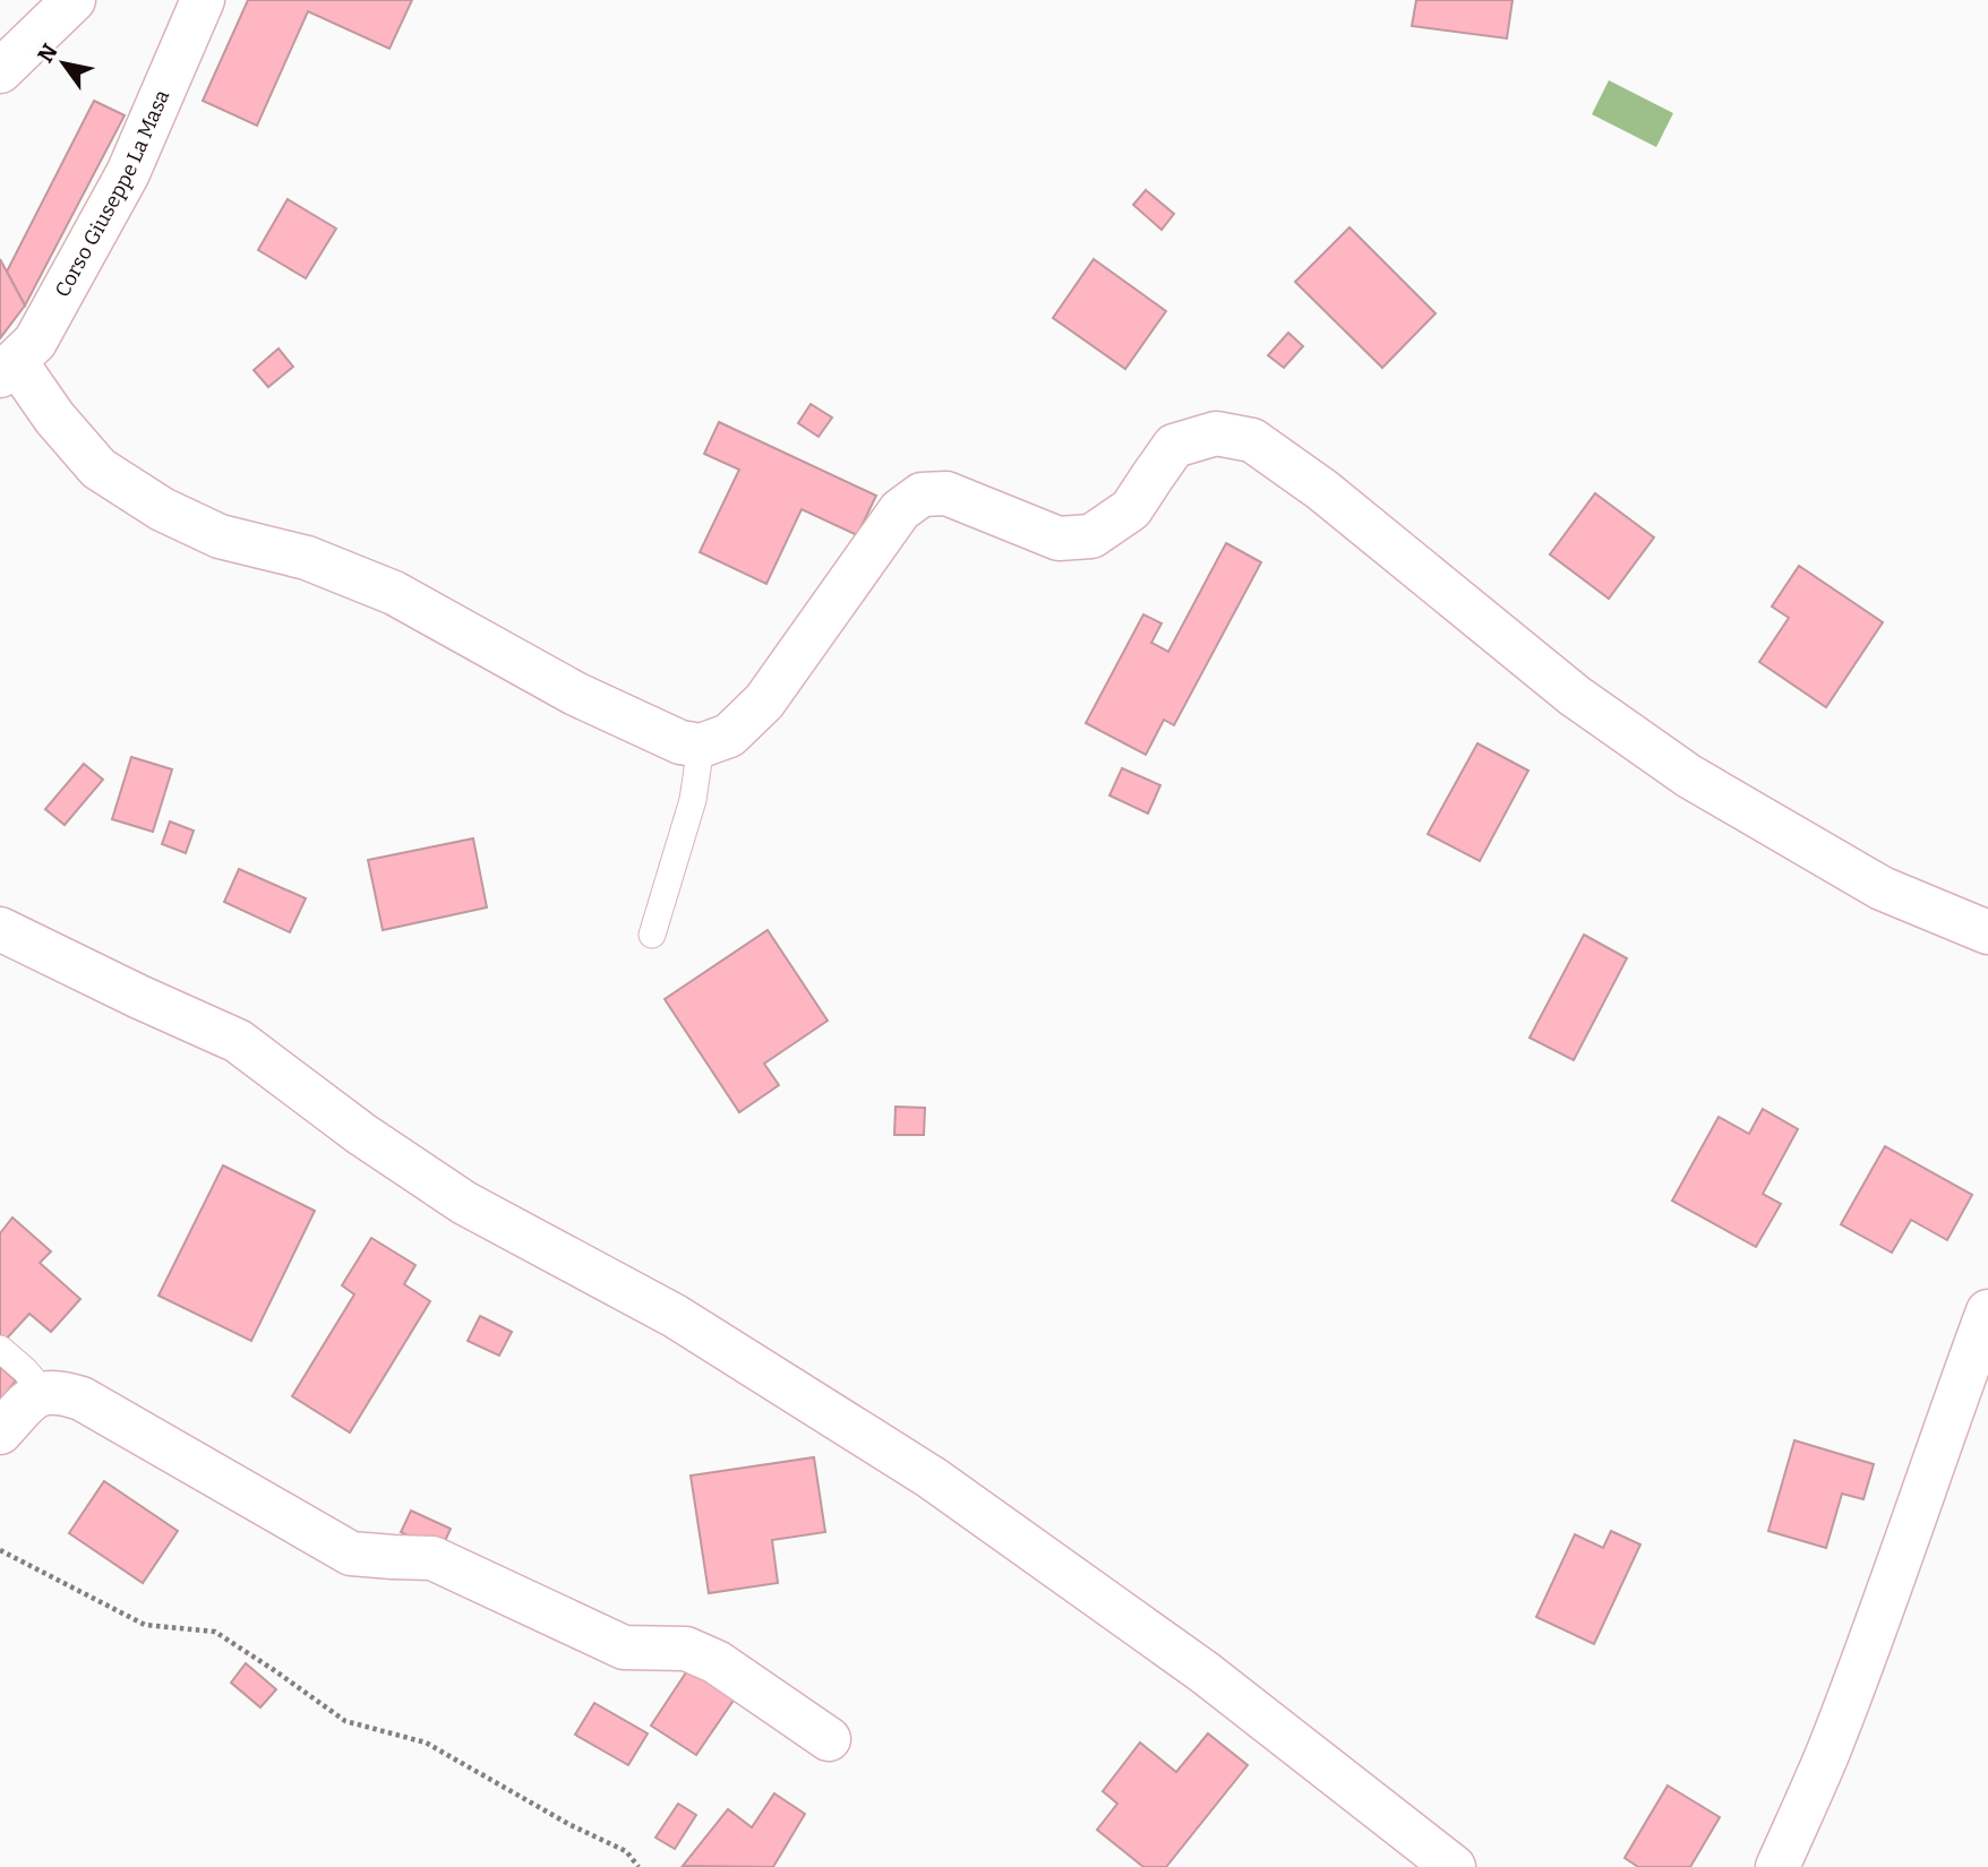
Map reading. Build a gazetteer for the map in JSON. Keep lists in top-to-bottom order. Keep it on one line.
{"streets":{"street":["Corso Giuseppe La Masa"]},"north":"top left"}
